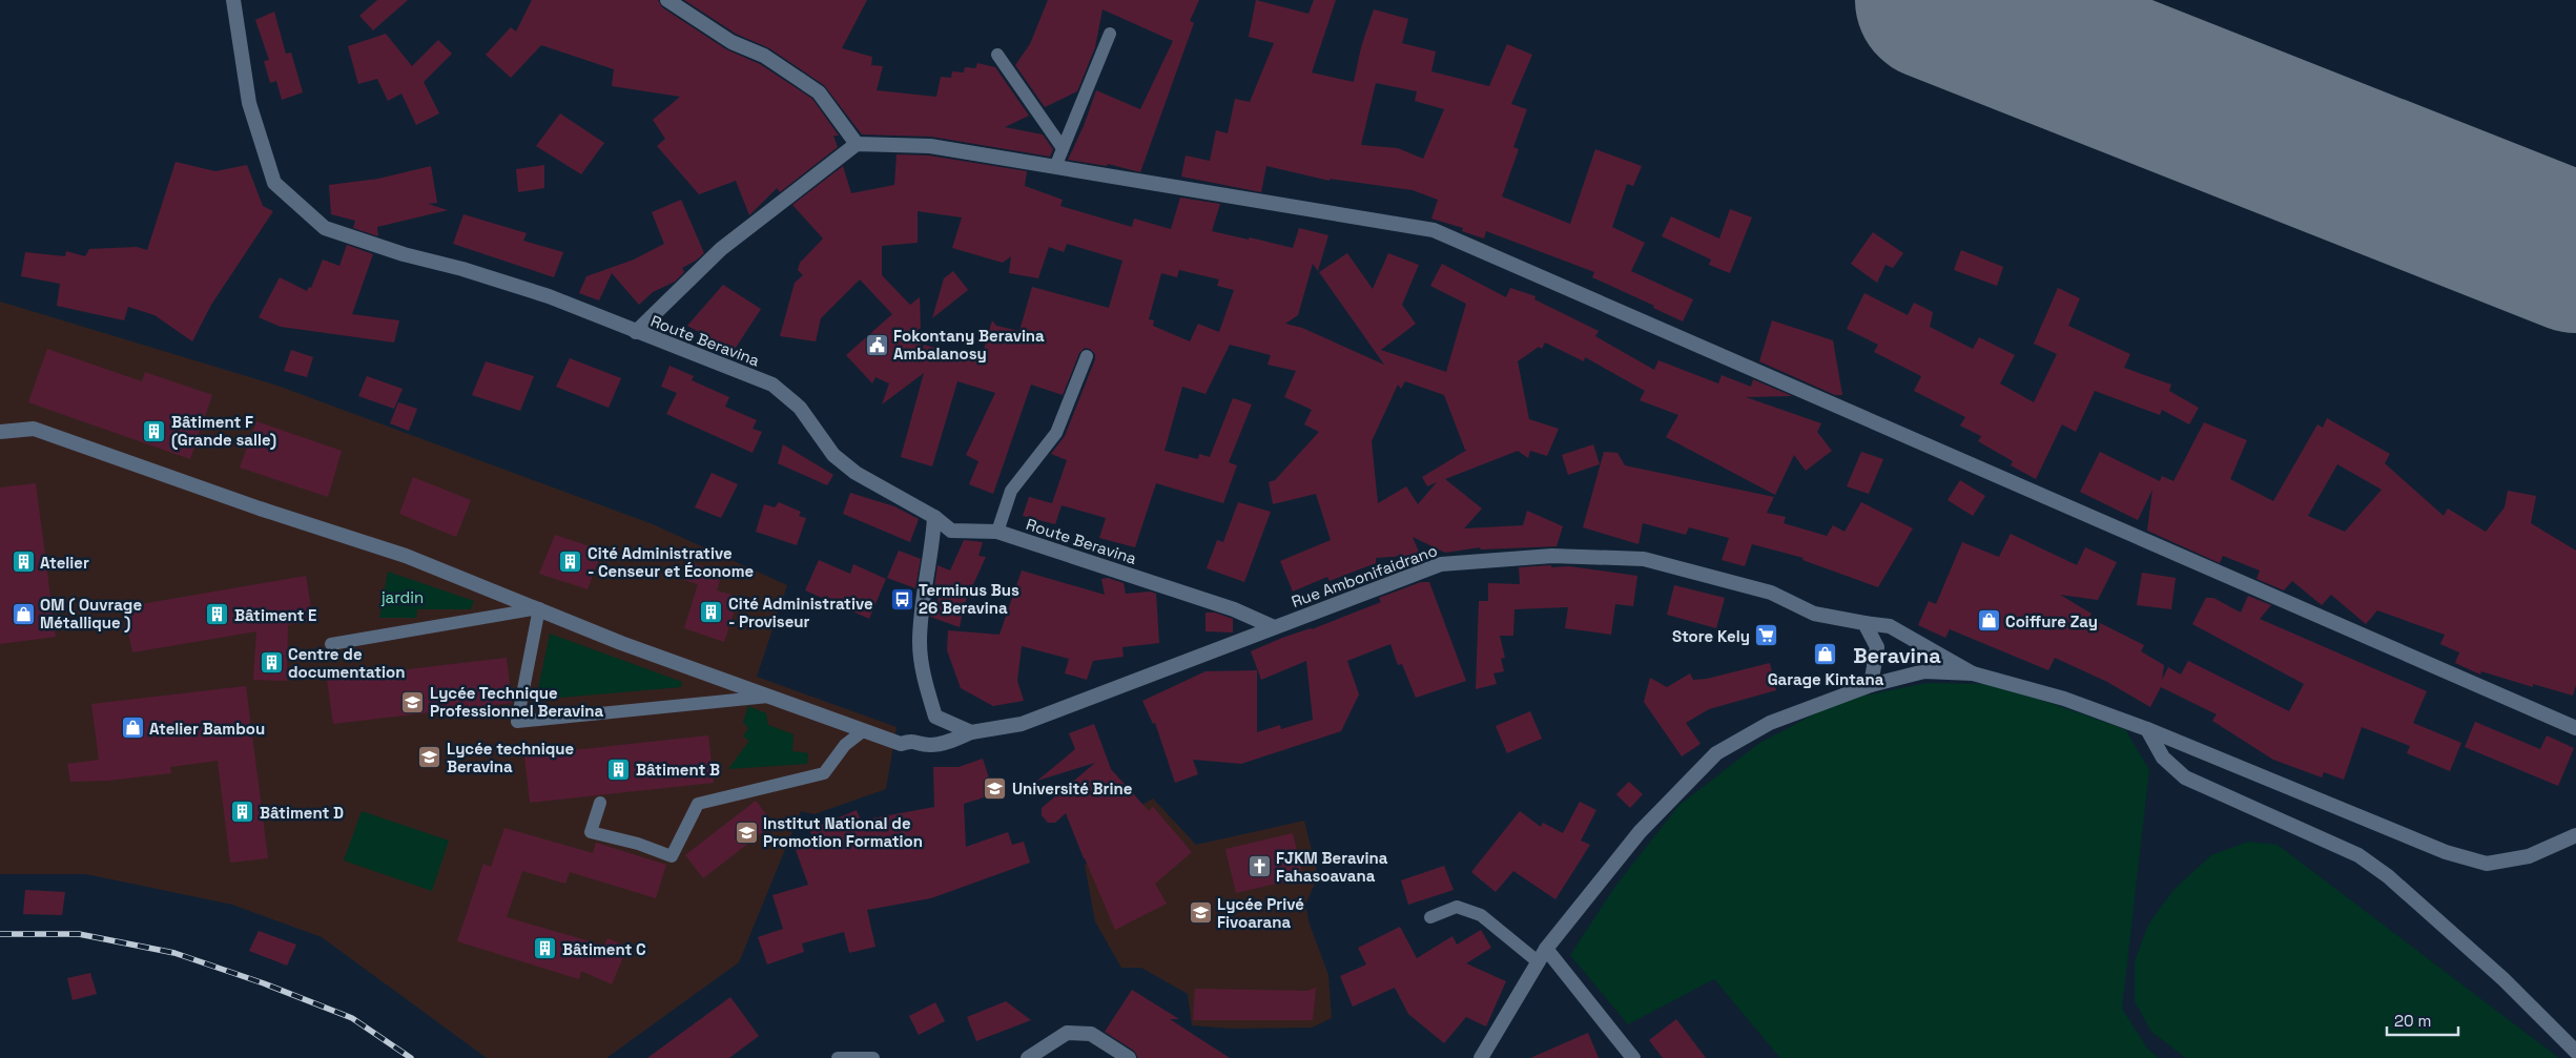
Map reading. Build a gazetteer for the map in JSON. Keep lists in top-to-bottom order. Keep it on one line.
{"streets":{"street":["Route Beravina","Rue Ambonifaidrano"]},"crossings":[["Route Beravina","Rue Ambonifaidrano"]],"districts":["Beravina"],"parks":["jardin"],"places":{"public building":["Fokontany Beravina Ambalanosy"],"building":["Bâtiment F (Grande salle)","Atelier","Cité Administrative - Censeur et Économe","Cité Administrative - Proviseur","Bâtiment E","Centre de documentation","Bâtiment B","Bâtiment D","Bâtiment C"],"bus stop":["Terminus Bus 26 Beravina"],"shop":["OM ( Ouvrage Métallique )","Coiffure Zay","Garage Kintana","Atelier Bambou"],"supermarket":["Store Kely"],"school or university":["Lycée Technique Professionnel Beravina","Lycée technique Beravina","Université Brine","Institut National de Promotion Formation","Lycée Privé Fivoarana"],"church":["FJKM Beravina Fahasoavana"]},"scale_bar":"20 m"}
